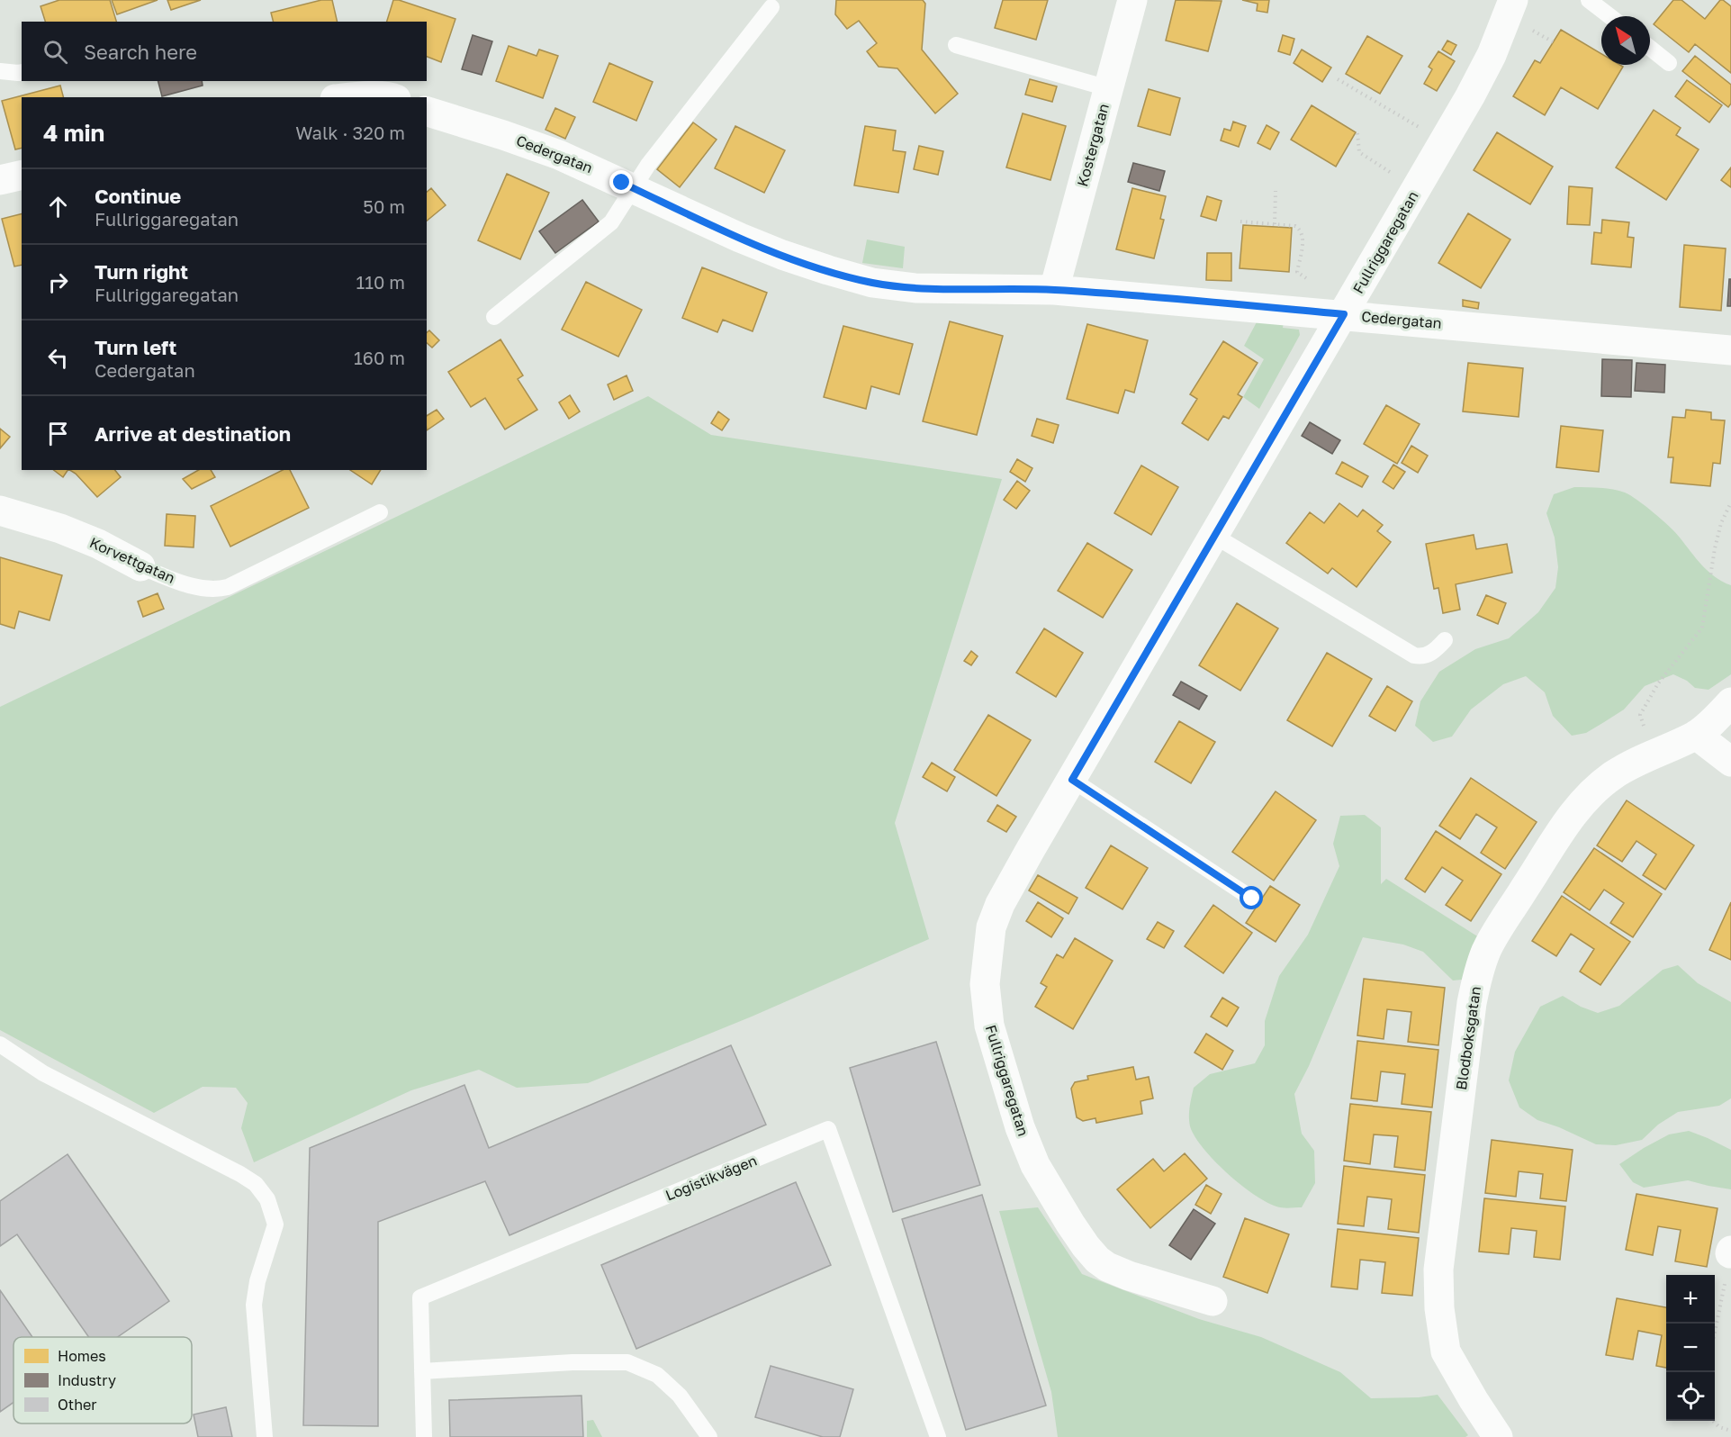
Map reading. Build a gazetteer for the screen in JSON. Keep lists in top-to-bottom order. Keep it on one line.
{"streets":{"street":["Kostergatan","Cedergatan","Fullriggaregatan","Korvettgatan","Blodboksgatan"],"lane":["Logistikvägen"]},"crossings":[["Kostergatan","Cedergatan"],["Cedergatan","Fullriggaregatan"]],"legend":["Homes","Industry","Other"],"north":"top left","page":{"search":"Search here","heading":["4 min","Walk · 320 m"],"list":[["Continue","Fullriggaregatan","50 m"],["Turn right","Fullriggaregatan","110 m"],["Turn left","Cedergatan","160 m"],"Arrive at destination"],"map_buttons":["+","−"]}}
